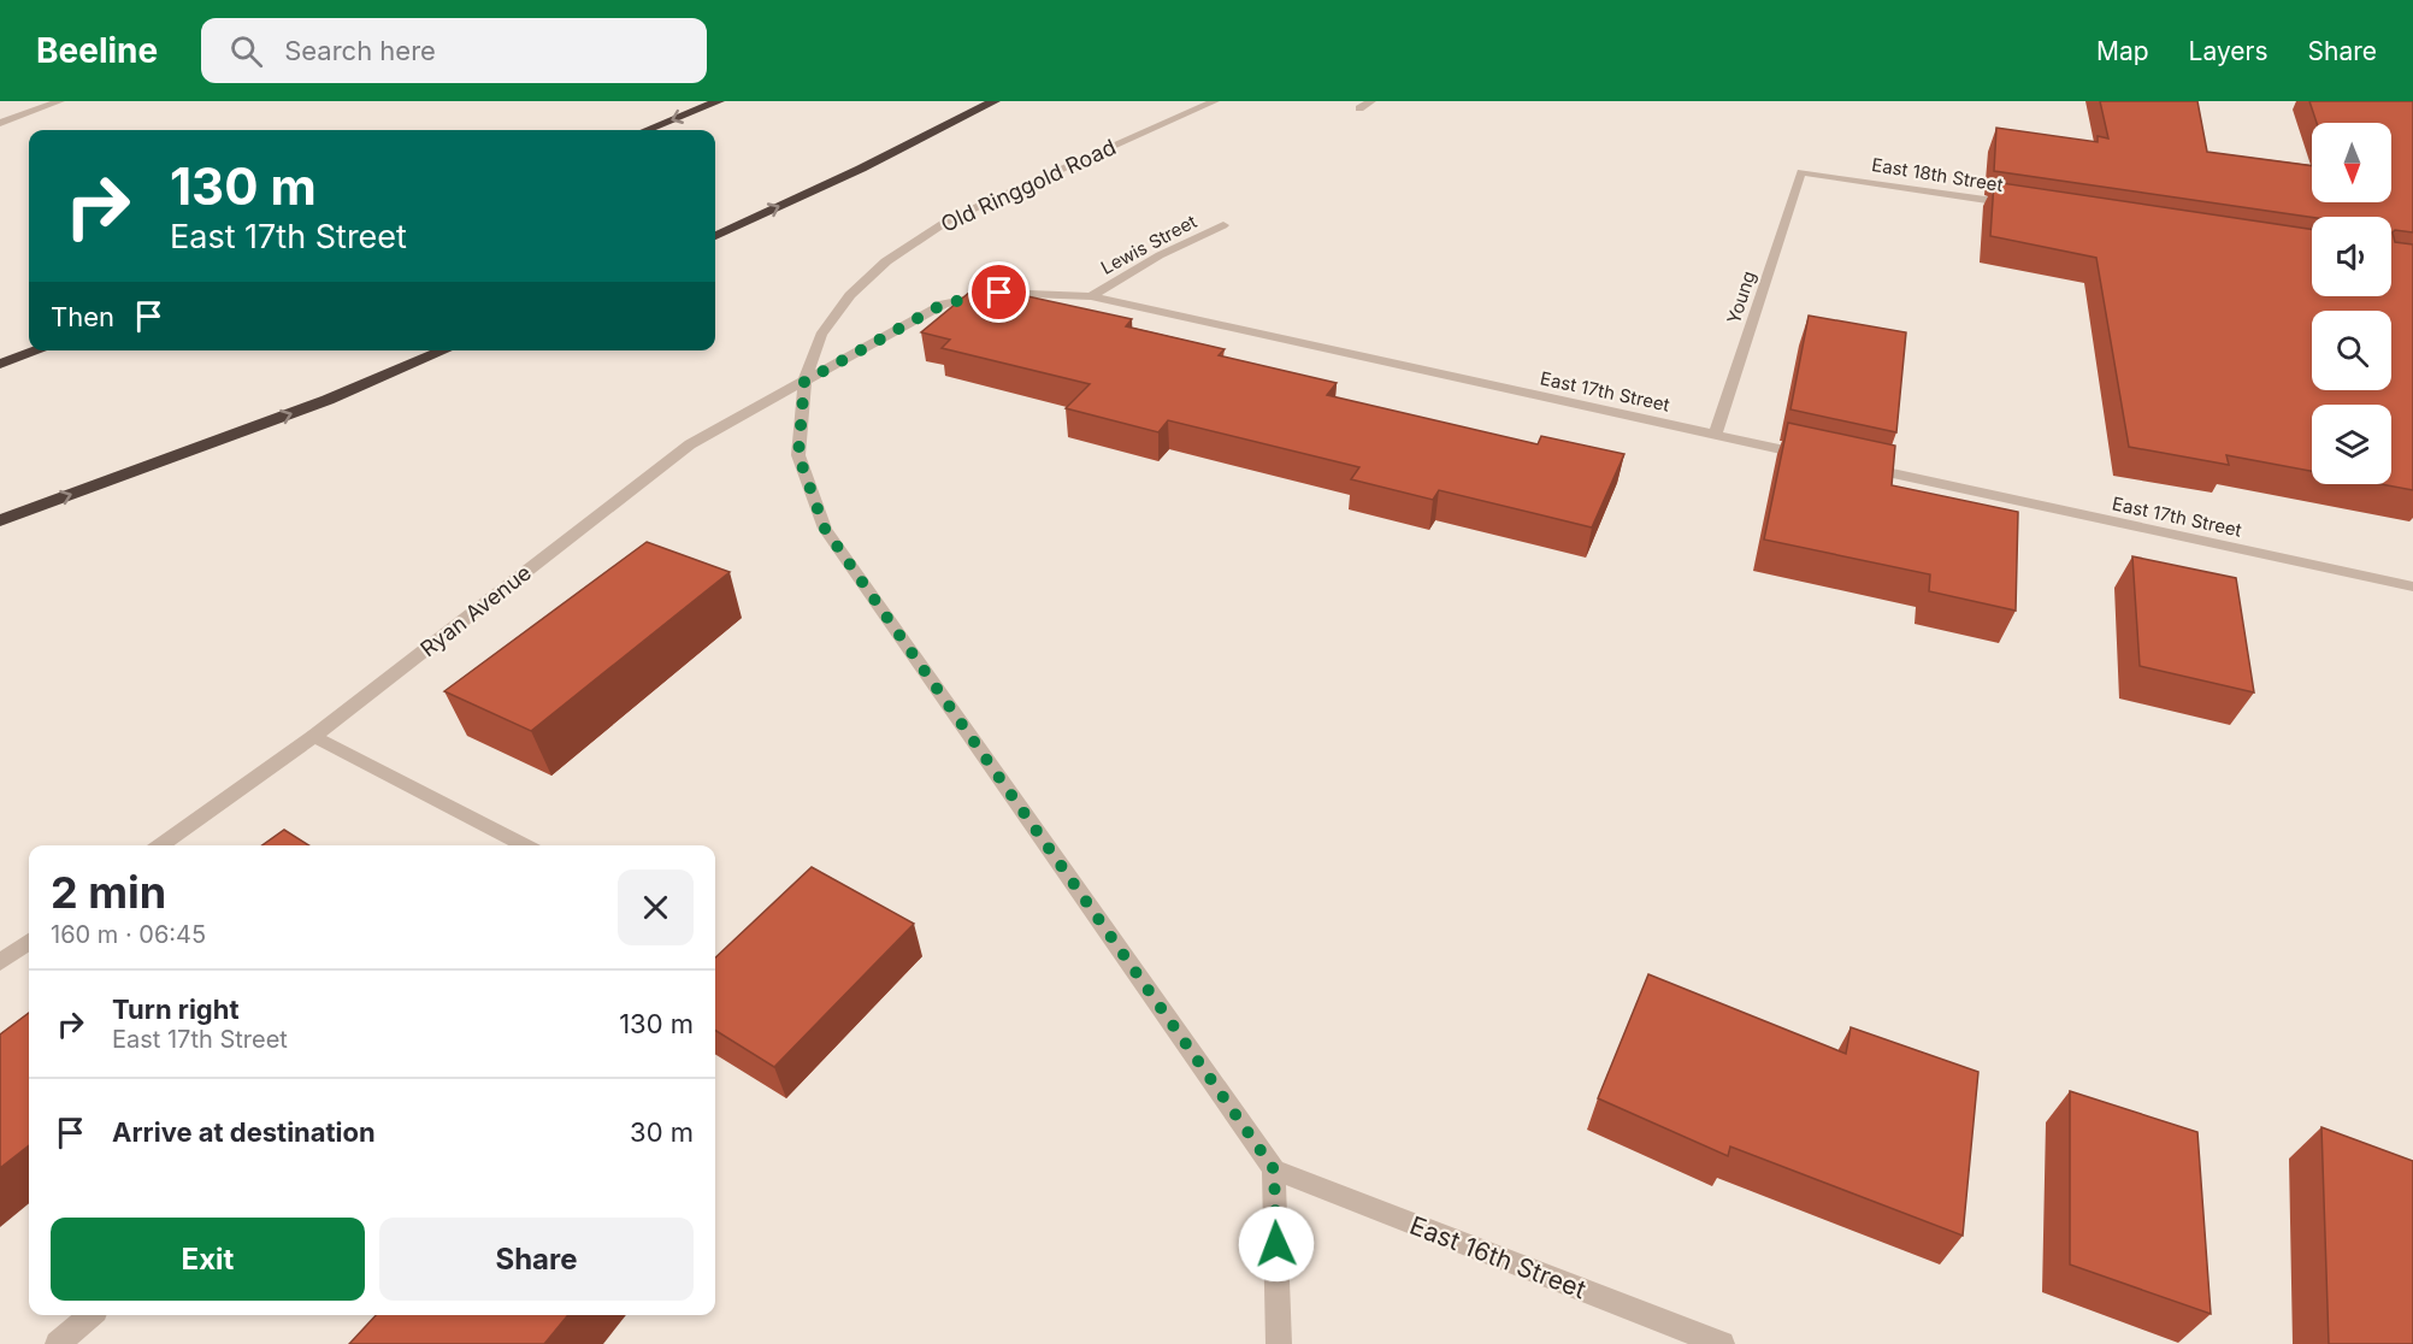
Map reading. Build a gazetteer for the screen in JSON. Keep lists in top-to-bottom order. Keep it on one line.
{"streets":{"street":["East 18th Street","Old Ringgold Road","Lewis Street","Young","East 17th Street","Ryan Avenue","East 16th Street"]},"crossings":[["East 18th Street","Young"],["Old Ringgold Road","East 17th Street"],["Old Ringgold Road","Ryan Avenue"],["Old Ringgold Road","East 16th Street"],["Lewis Street","East 17th Street"],["Young","East 17th Street"],["East 17th Street","Ryan Avenue"]],"north":"bottom","page":{"header":"Beeline","search":"Search here","nav":["Map","Layers","Share"],"turn":["130 m","East 17th Street"],"then":"Then","heading":["2 min","160 m · 06:45"],"list":[{"name":"Turn right","note":"East 17th Street","value":"130 m"},{"name":"Arrive at destination","value":"30 m"}],"buttons":["Exit","Share"]}}
